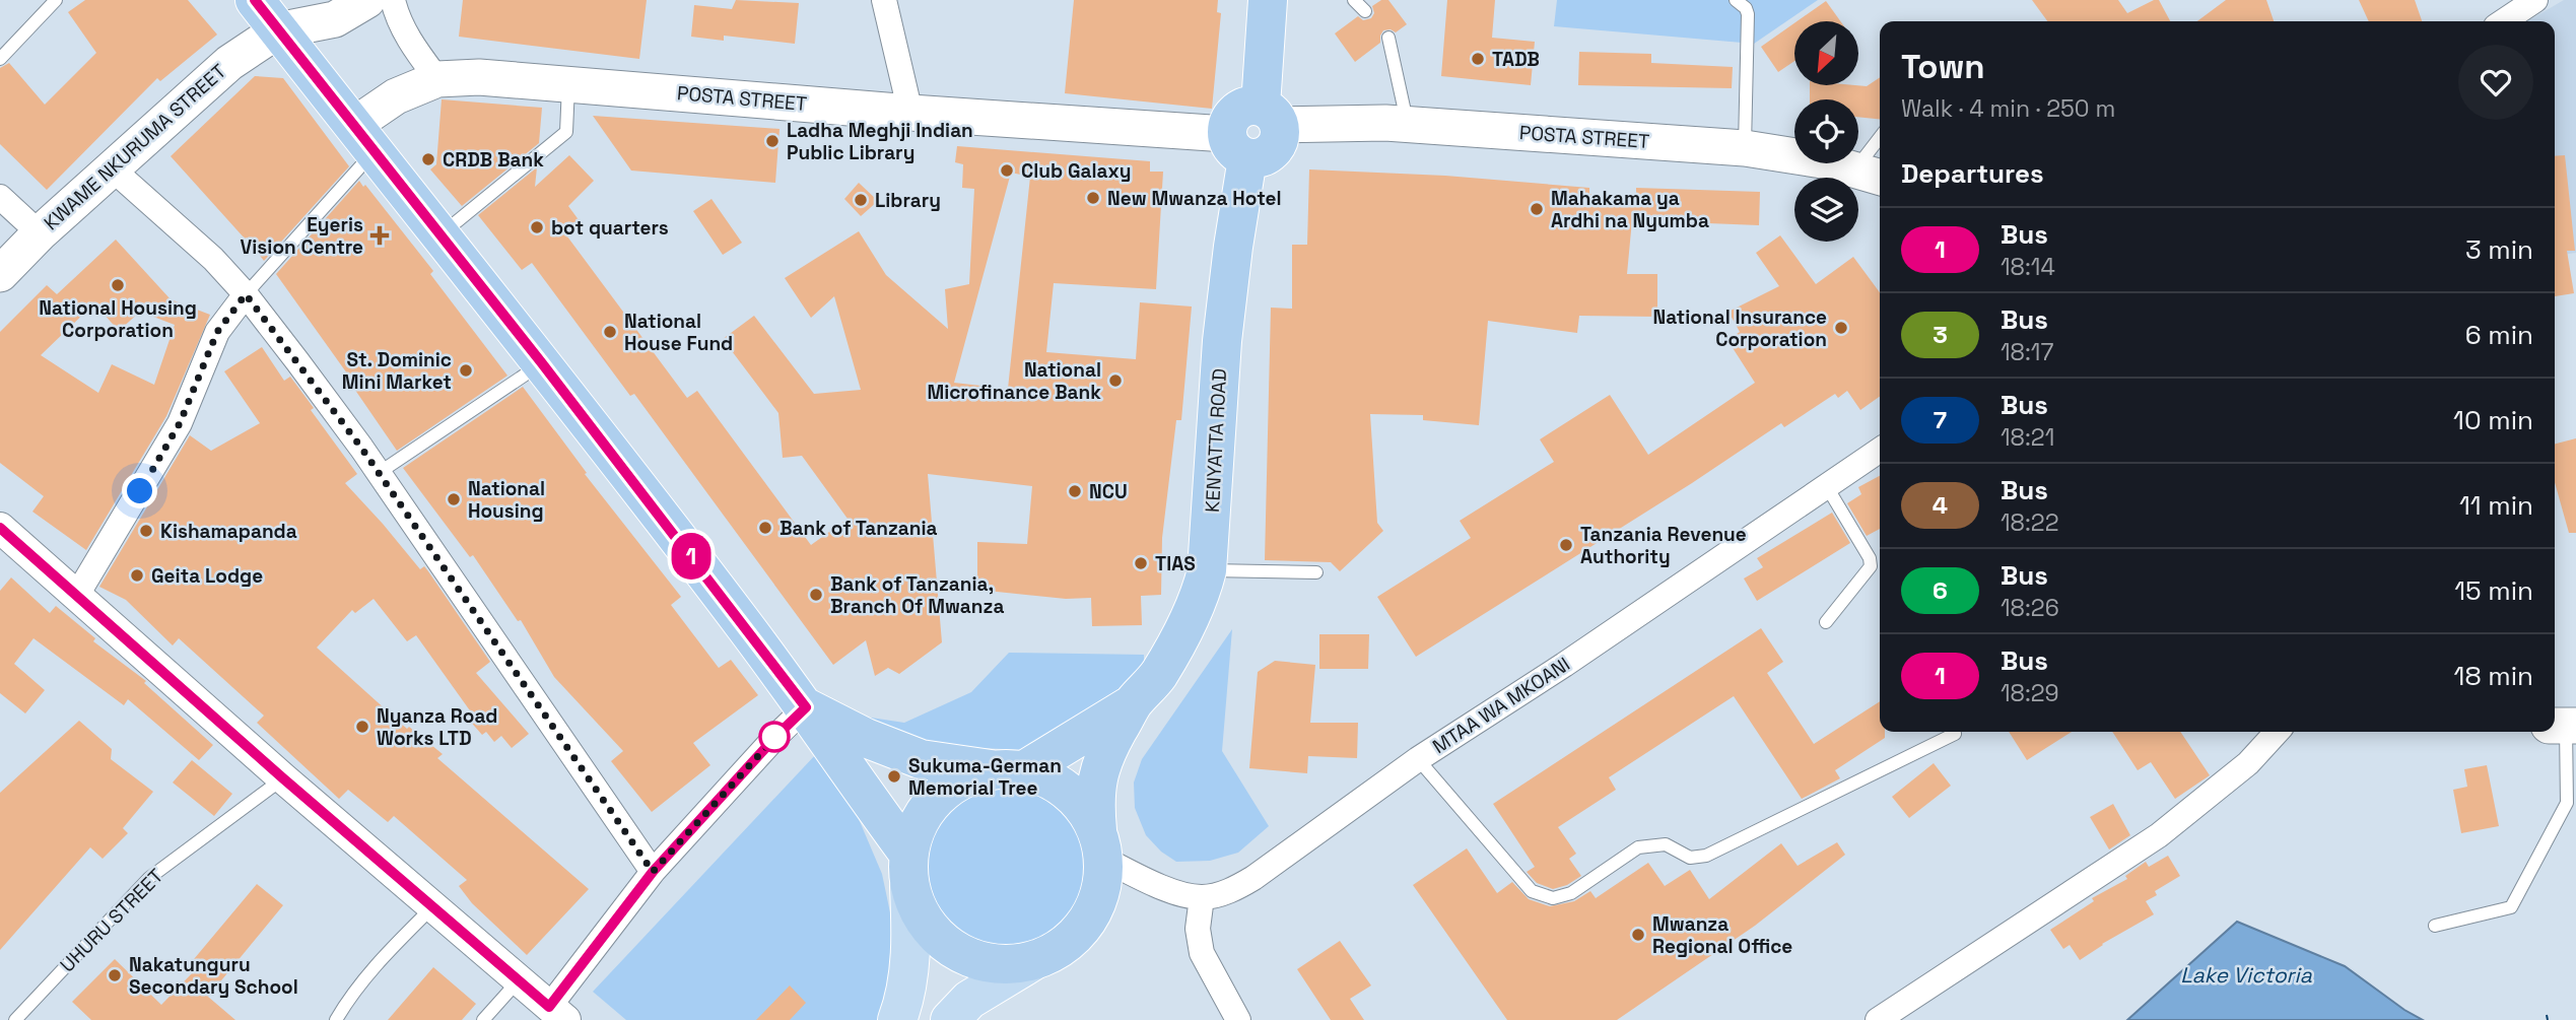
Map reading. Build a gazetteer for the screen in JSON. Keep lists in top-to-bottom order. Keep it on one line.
{"streets":{"highway":["KENYATTA ROAD"],"main road":["POSTA STREET","KWAME NKURUMA STREET"],"street":["MTAA WA MKOANI"],"lane":["UHURU STREET"]},"crossings":[["POSTA STREET","KENYATTA ROAD"]],"water":["Lake Victoria"],"places":{"other":["TADB","Ladha Meghji Indian Public Library","CRDB Bank","Club Galaxy","New Mwanza Hotel","Library","Mahakama ya Ardhi na Nyumba","bot quarters","National Housing Corporation","National Insurance Corporation","National House Fund","St. Dominic Mini Market","National Microfinance Bank","NCU","National Housing","Bank of Tanzania","Kishamapanda","Tanzania Revenue Authority","TIAS","Geita Lodge","Bank of Tanzania, Branch Of Mwanza","Nyanza Road Works LTD","Sukuma-German Memorial Tree","Mwanza Regional Office","Nakatunguru Secondary School"],"health":["Eyeris Vision Centre"]},"lines":["bus line 1"],"north":"bottom left","page":{"on_map":"1","heading":[["Town","Walk · 4 min · 250 m"],"Departures"],"list":[{"mark":"1","name":"Bus","note":"18:14","value":"3 min"},{"mark":"3","name":"Bus","note":"18:17","value":"6 min"},{"mark":"7","name":"Bus","note":"18:21","value":"10 min"},{"mark":"4","name":"Bus","note":"18:22","value":"11 min"},{"mark":"6","name":"Bus","note":"18:26","value":"15 min"},{"mark":"1","name":"Bus","note":"18:29","value":"18 min"}]}}
